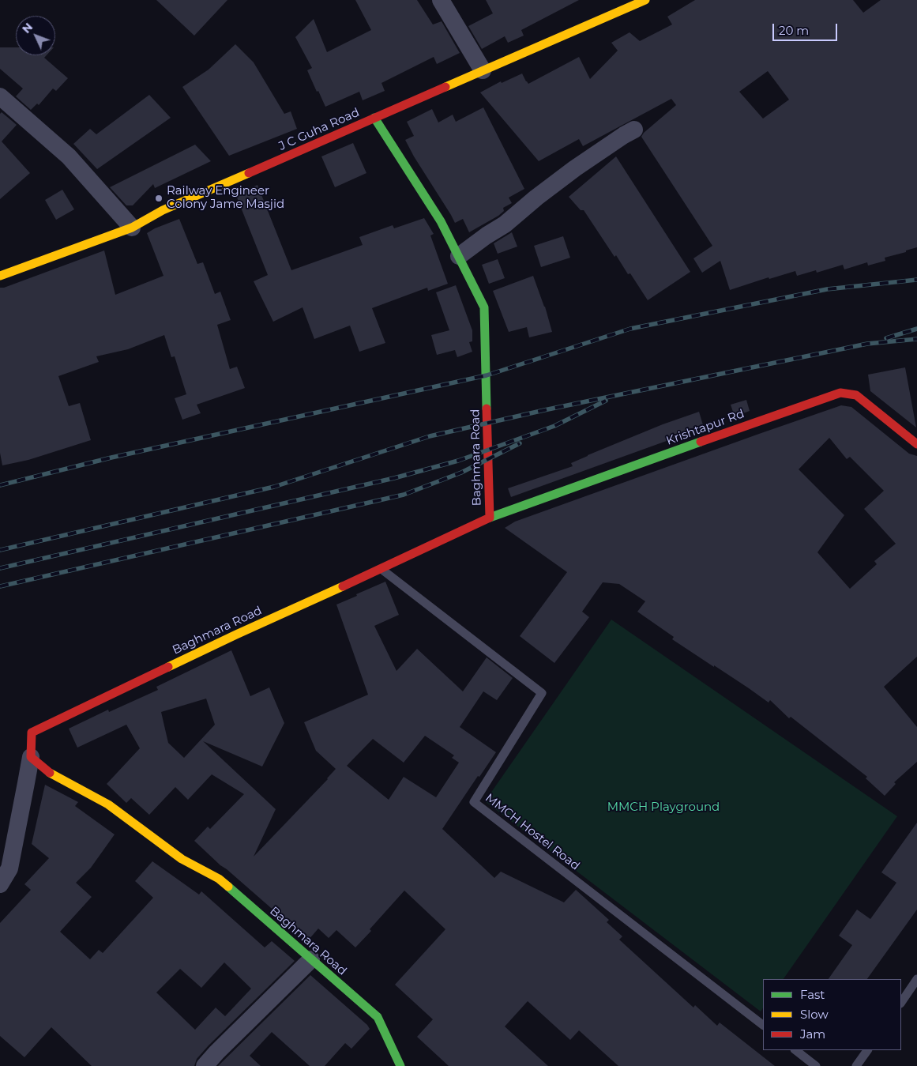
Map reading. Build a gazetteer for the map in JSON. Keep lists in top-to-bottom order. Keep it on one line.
{"streets":{"street":["J C Guha Road","Krishtapur Rd","Baghmara Road"],"lane":["MMCH Hostel Road"]},"crossings":[["J C Guha Road","Baghmara Road"],["Krishtapur Rd","Baghmara Road"],["Baghmara Road","MMCH Hostel Road"]],"parks":["MMCH Playground"],"places":["Railway Engineer Colony Jame Masjid"],"legend":["Fast","Slow","Jam"],"scale_bar":"20 m","north":"top left"}
